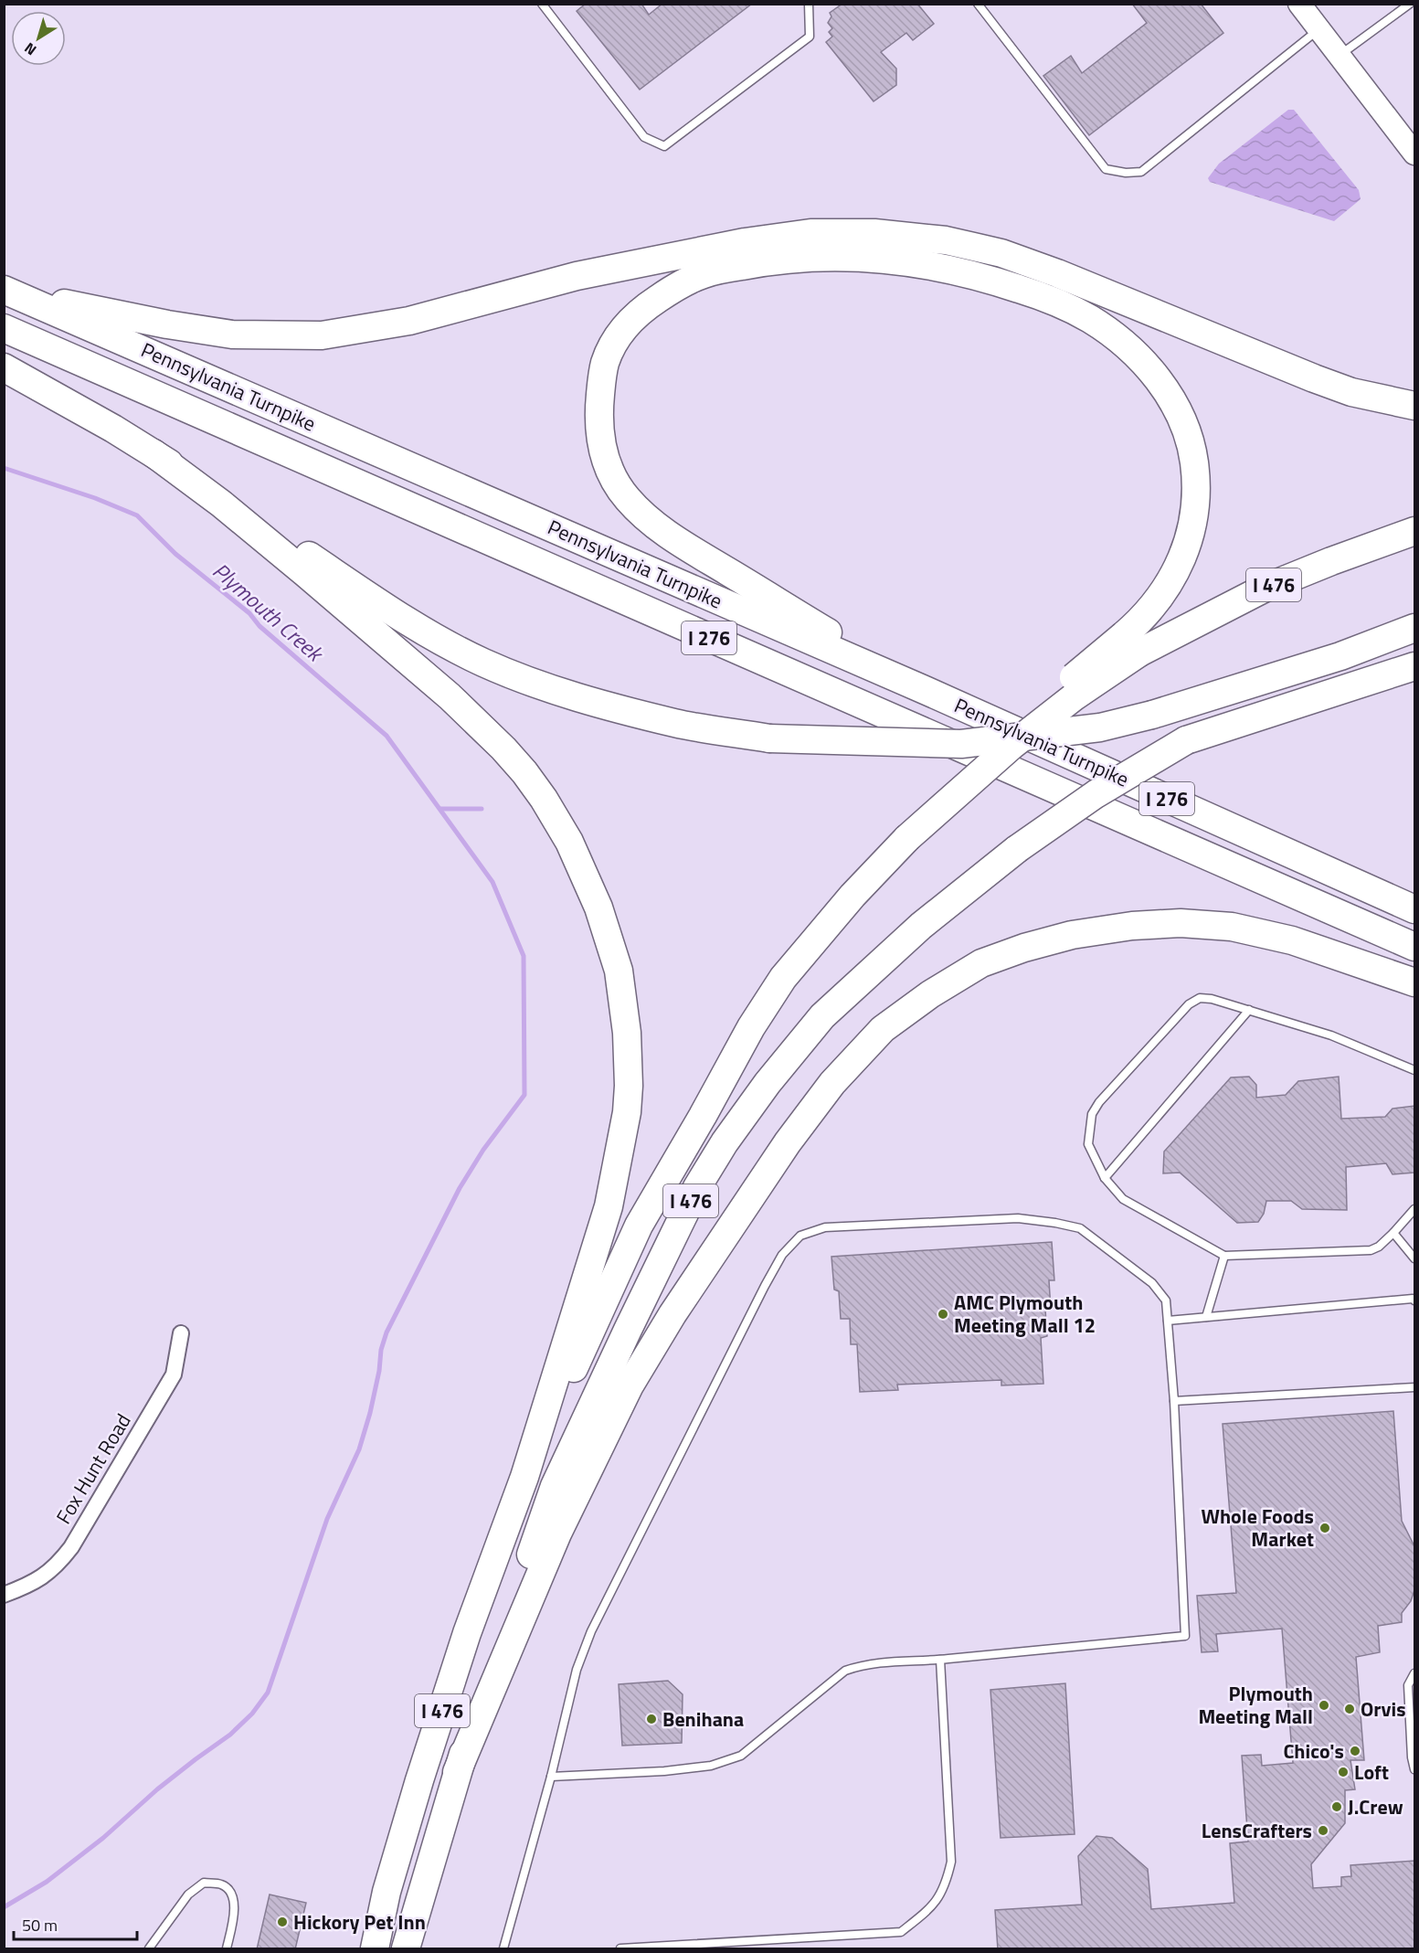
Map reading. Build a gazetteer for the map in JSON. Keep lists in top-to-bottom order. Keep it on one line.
{"streets":{"highway":["Pennsylvania Turnpike","I 476","I 276"],"street":["Fox Hunt Road"]},"water":["Plymouth Creek"],"places":["AMC Plymouth Meeting Mall 12","Whole Foods Market","Plymouth Meeting Mall","Orvis","Benihana","Chico's","Loft","J.Crew","LensCrafters","Hickory Pet Inn"],"scale_bar":"50 m","north":"bottom left"}
